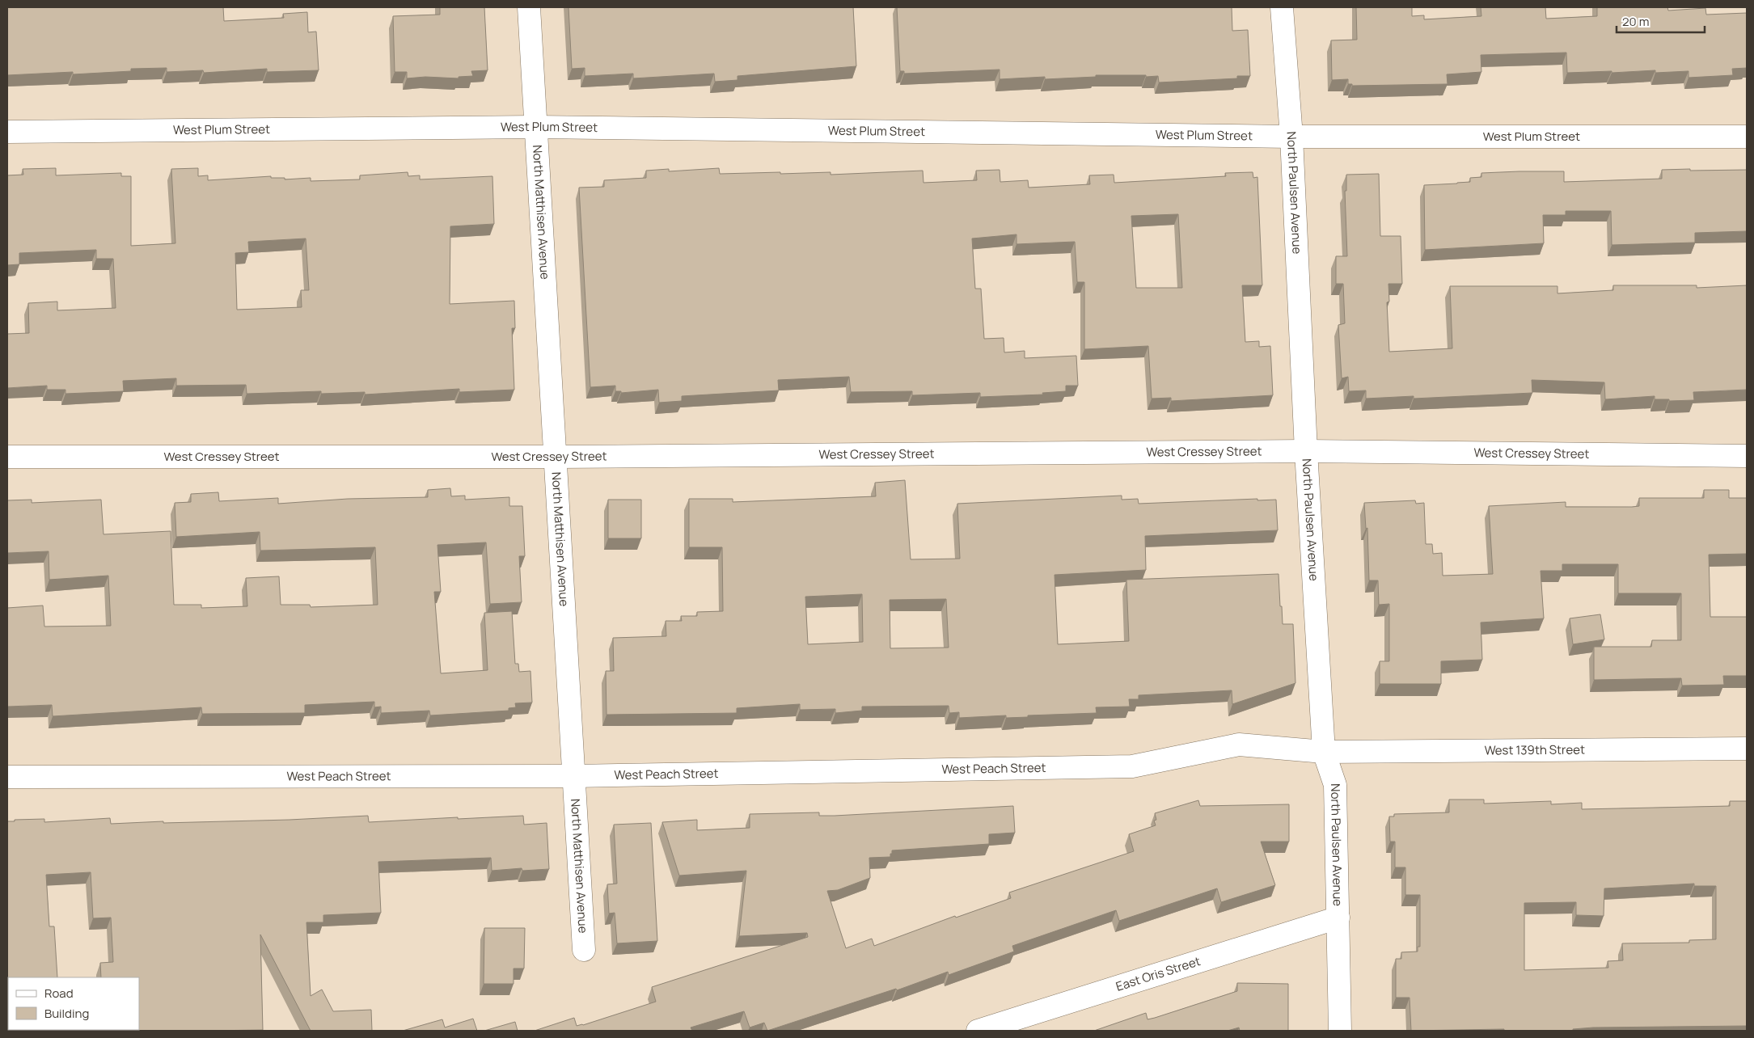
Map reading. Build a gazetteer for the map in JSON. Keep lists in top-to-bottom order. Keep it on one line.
{"streets":{"street":["West Plum Street","North Paulsen Avenue","North Matthisen Avenue","West Cressey Street","West 139th Street","West Peach Street","East Oris Street"]},"crossings":[["West Plum Street","North Paulsen Avenue"],["West Plum Street","North Matthisen Avenue"],["North Paulsen Avenue","West Cressey Street"],["North Paulsen Avenue","West 139th Street"],["North Paulsen Avenue","West Peach Street"],["North Paulsen Avenue","East Oris Street"],["North Matthisen Avenue","West Cressey Street"],["North Matthisen Avenue","West Peach Street"],["West 139th Street","West Peach Street"]],"legend":["Road","Building"],"scale_bar":"20 m"}
